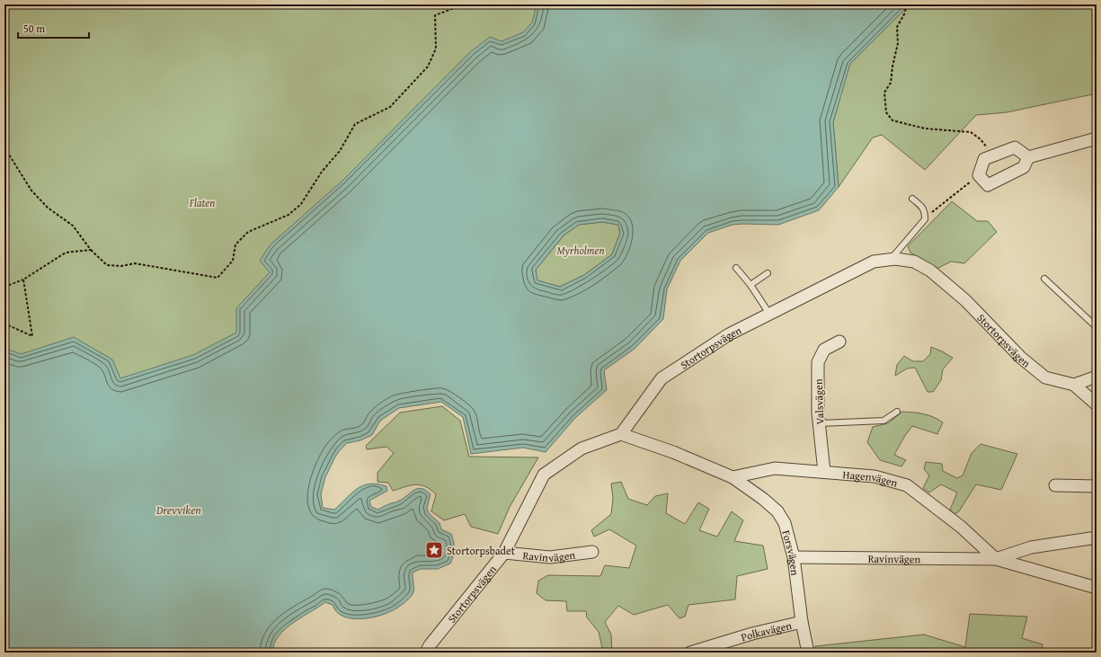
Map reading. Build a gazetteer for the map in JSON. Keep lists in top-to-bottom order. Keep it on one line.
{"streets":{"street":["Stortorpsvägen","Valsvägen","Hagenvägen","Forsvägen","Ravinvägen","Polkavägen"]},"crossings":[["Stortorpsvägen","Ravinvägen"],["Valsvägen","Hagenvägen"],["Hagenvägen","Forsvägen"],["Hagenvägen","Ravinvägen"],["Forsvägen","Ravinvägen"],["Forsvägen","Polkavägen"]],"water":["Drevviken"],"parks":["Flaten","Myrholmen"],"places":{"place":["Stortorpsbadet"]},"scale_bar":"50 m"}
